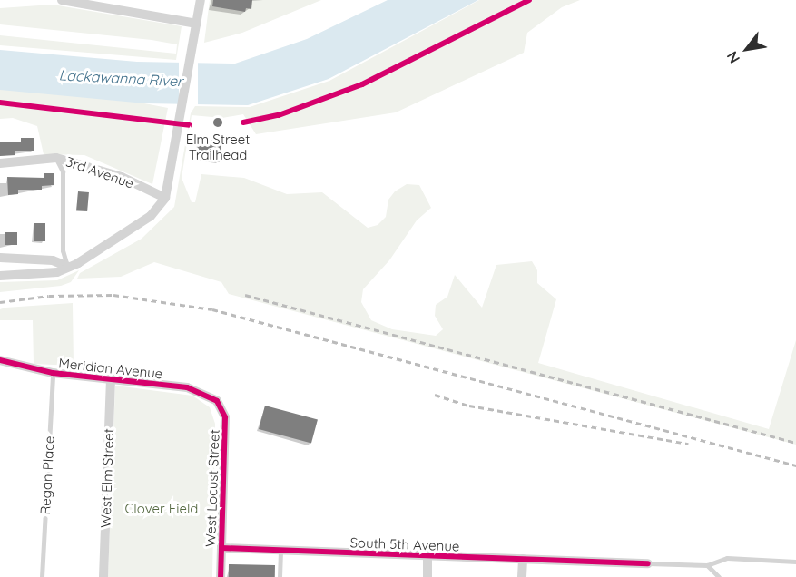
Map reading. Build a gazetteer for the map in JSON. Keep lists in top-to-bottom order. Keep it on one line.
{"streets":{"street":["3rd Avenue","Meridian Avenue","West Elm Street","West Locust Street","South 5th Avenue"],"lane":["Regan Place"]},"crossings":[["Meridian Avenue","Regan Place"],["Meridian Avenue","West Elm Street"],["Meridian Avenue","West Locust Street"],["West Locust Street","South 5th Avenue"]],"water":["Lackawanna River"],"parks":["Clover Field"],"places":["Elm Street Trailhead"],"north":"bottom left"}
